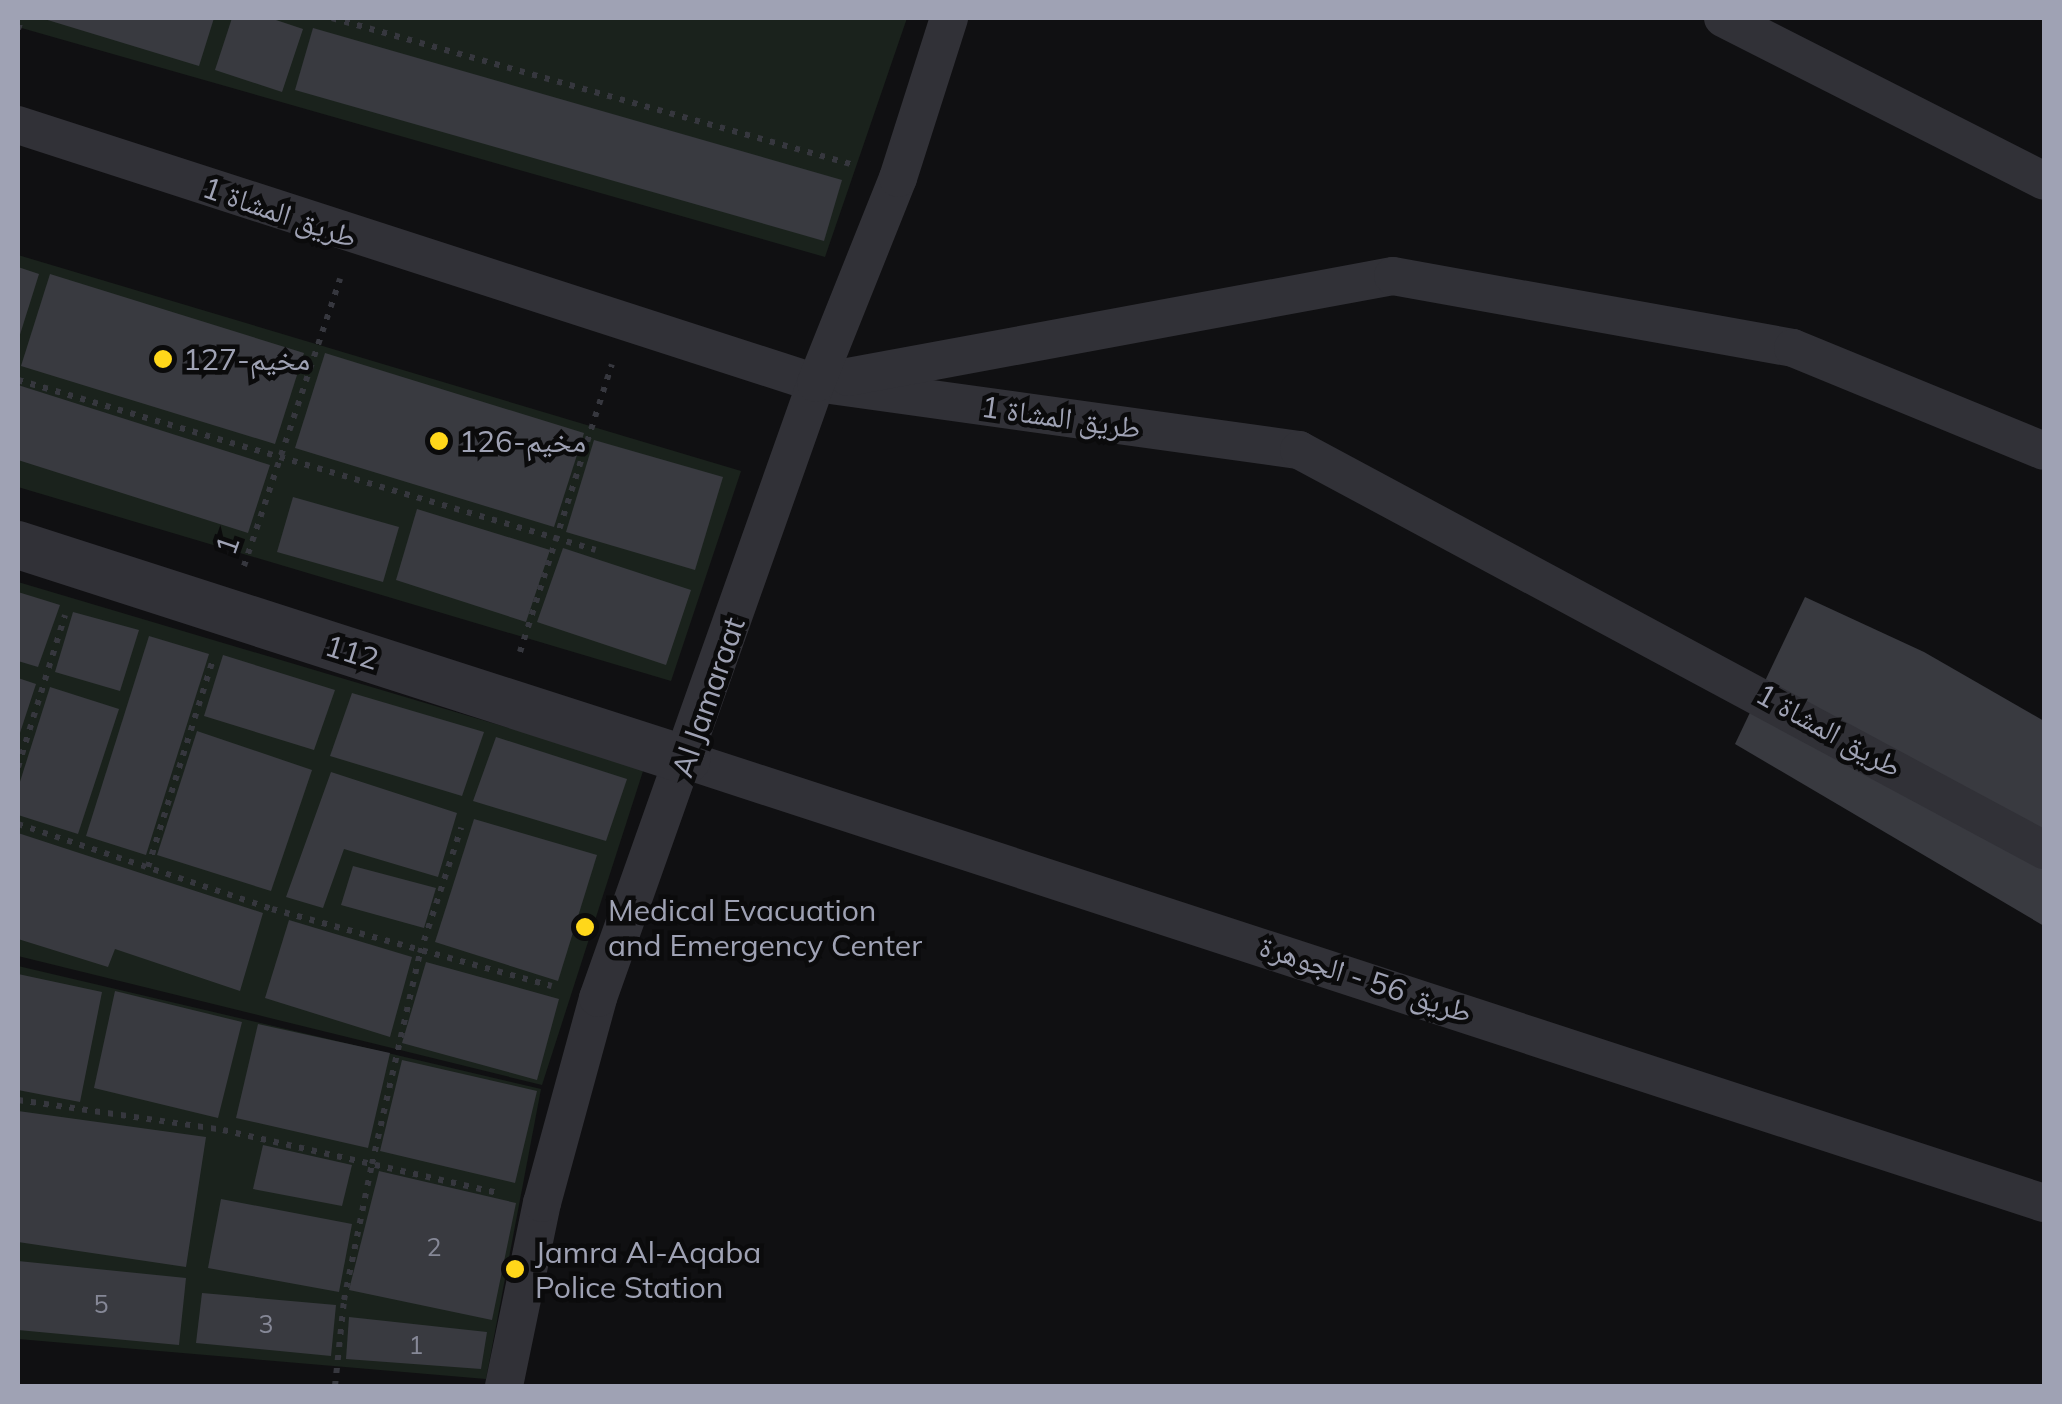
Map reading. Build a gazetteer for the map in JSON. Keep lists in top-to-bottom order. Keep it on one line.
{"streets":{"street":["طريق المشاة 1","112","Al Jamaraat","طريق 56 - الجوهرة"],"path":["1"]},"crossings":[["طريق المشاة 1","1"],["طريق المشاة 1","Al Jamaraat"],["1","112"],["112","Al Jamaraat"],["112","طريق 56 - الجوهرة"],["Al Jamaraat","طريق 56 - الجوهرة"]],"places":["مخيم-127","مخيم-126","Medical Evacuation and Emergency Center","Jamra Al-Aqaba Police Station"],"house_numbers":["2","5","3","1"]}
